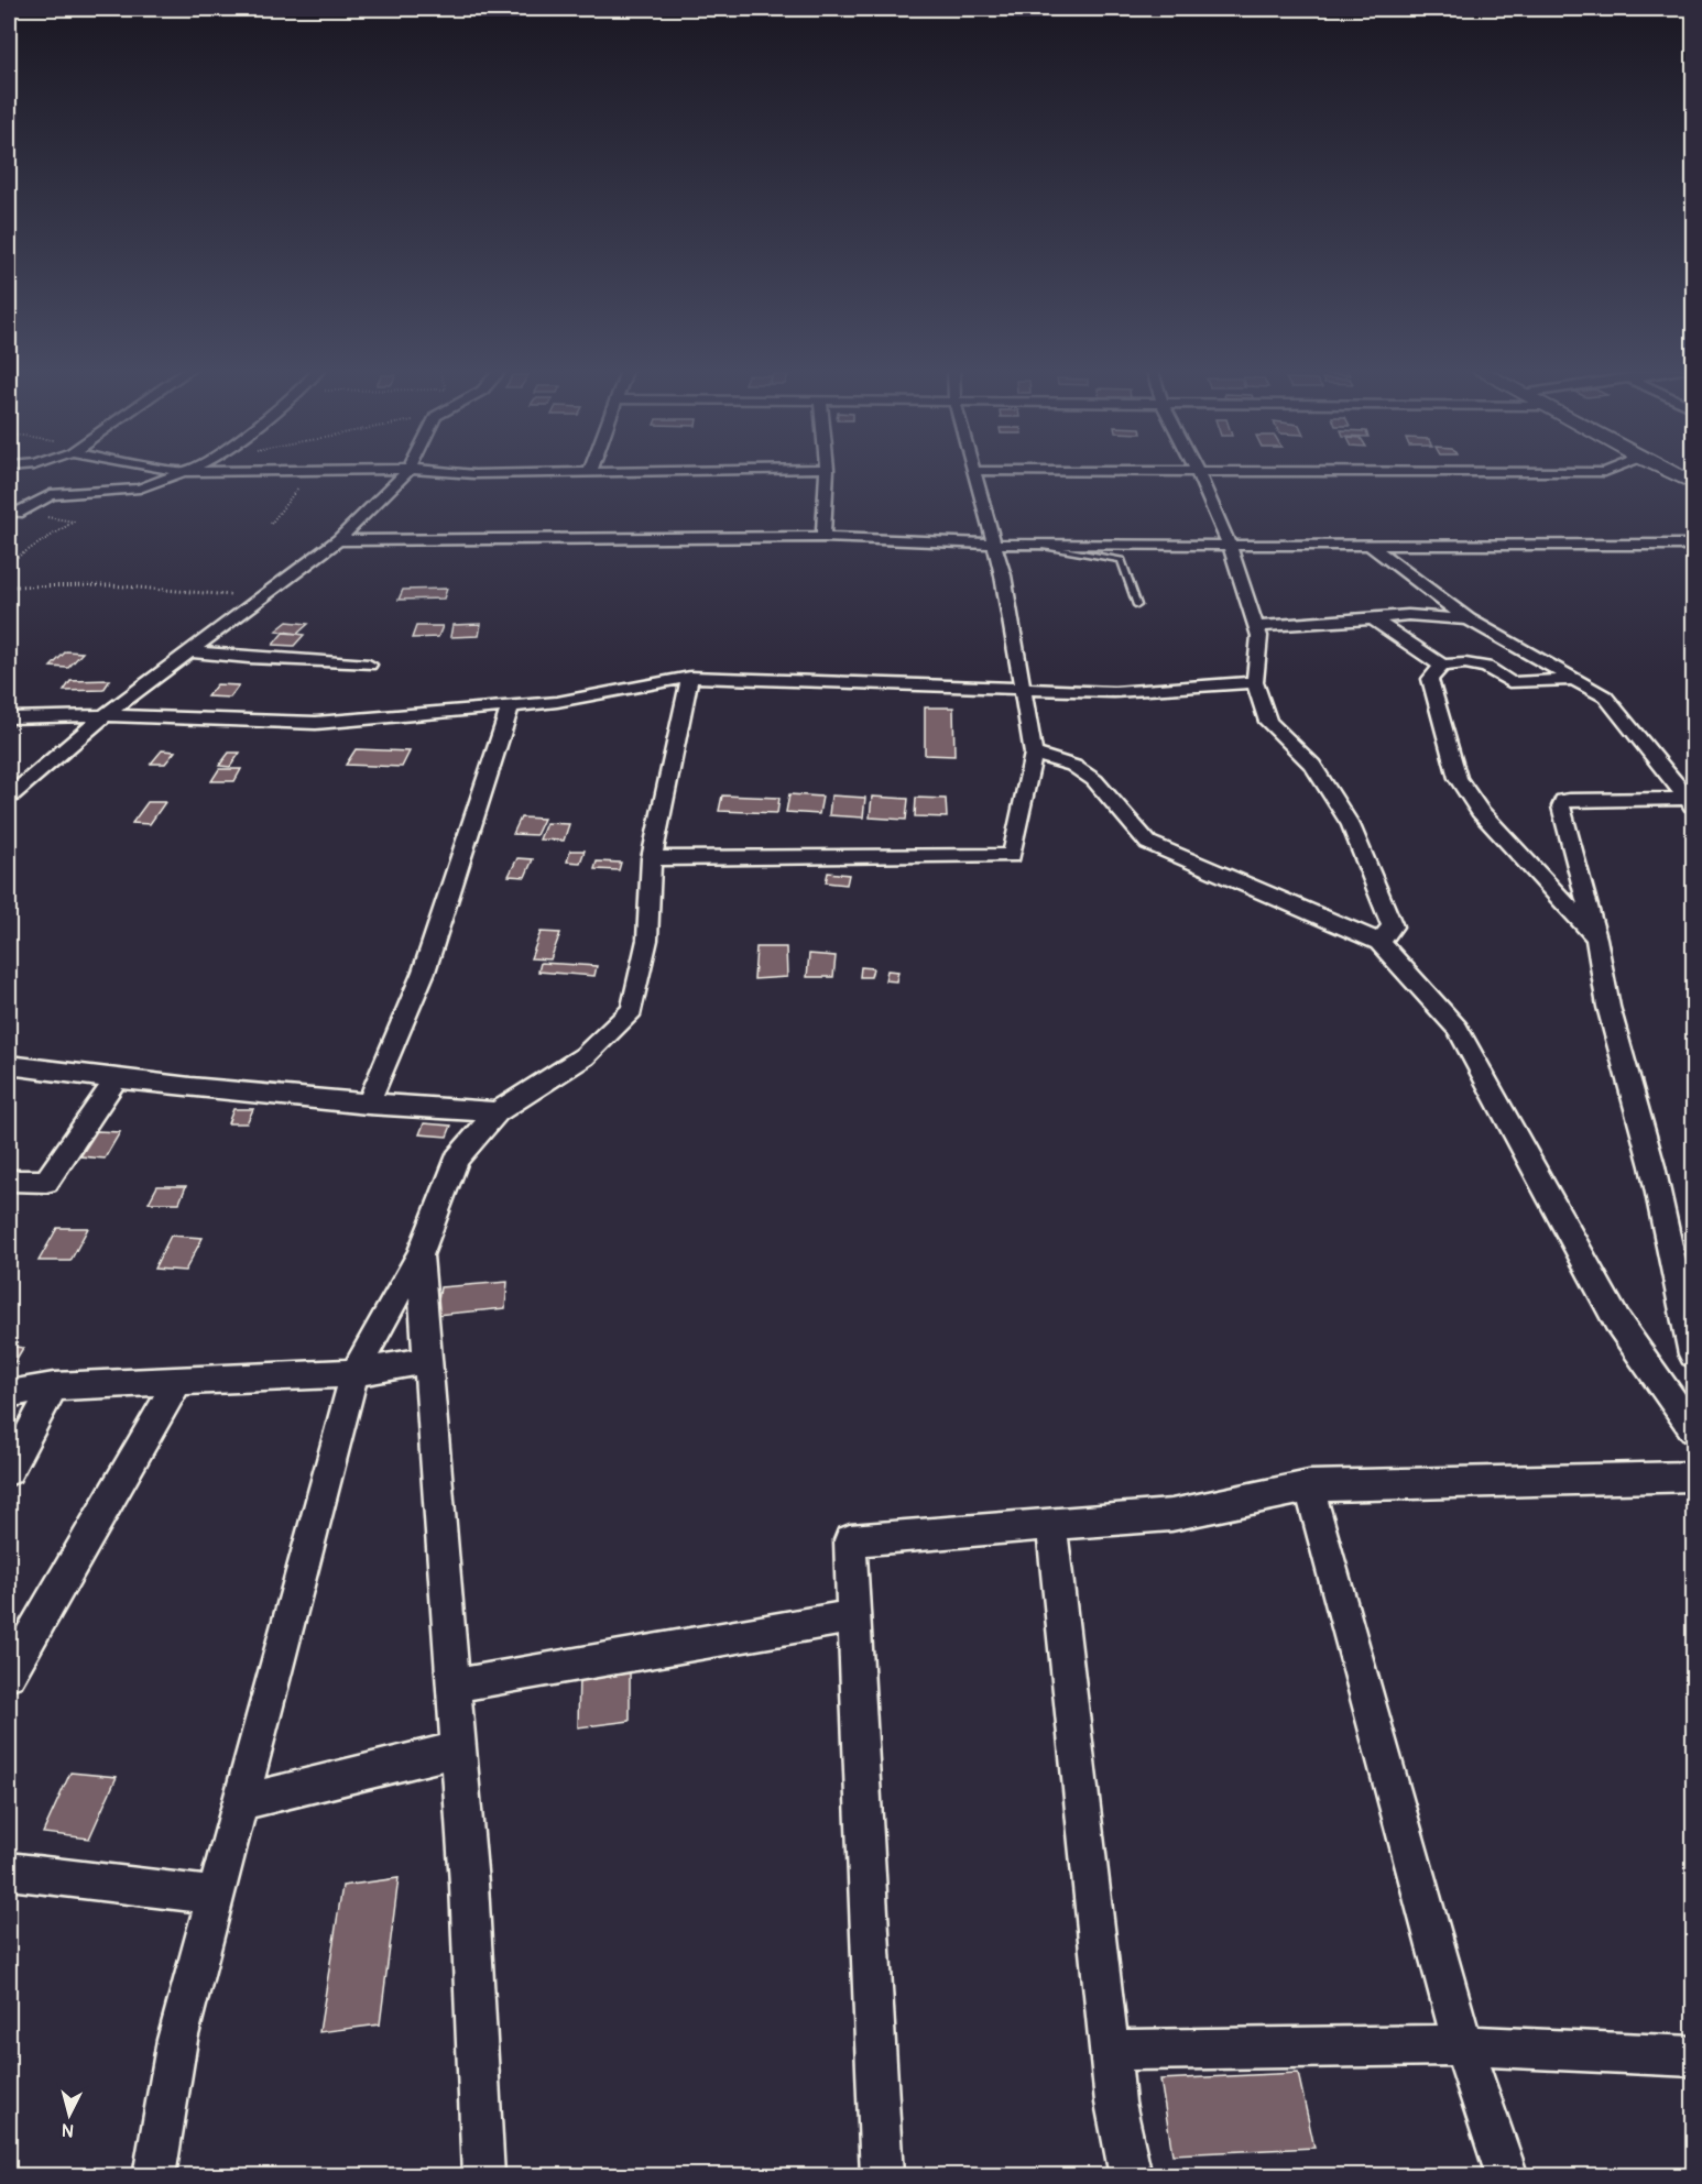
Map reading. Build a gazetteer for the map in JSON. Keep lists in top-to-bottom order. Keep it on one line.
{"north":"bottom"}
